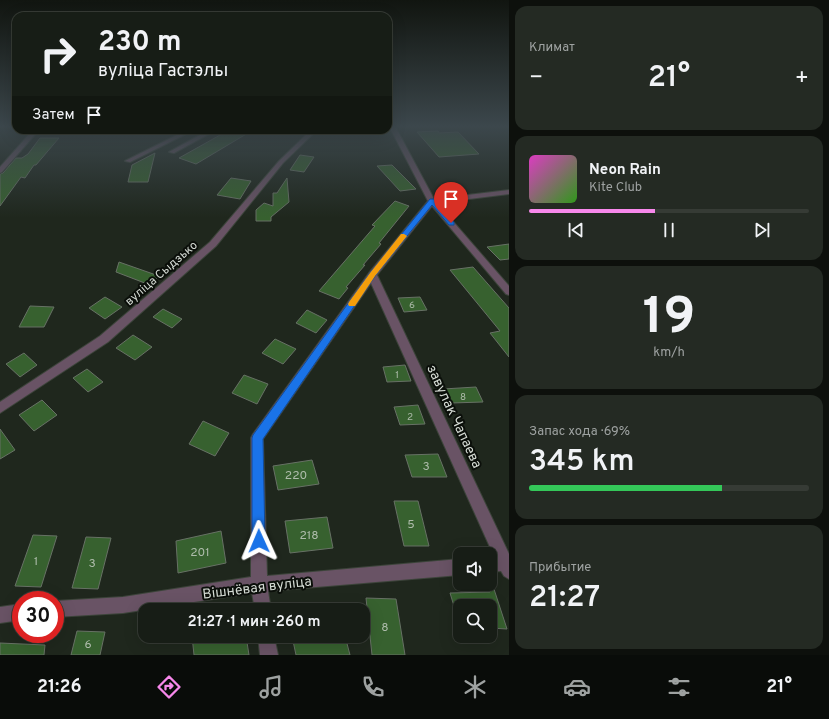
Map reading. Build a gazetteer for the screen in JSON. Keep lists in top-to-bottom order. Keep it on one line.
{"streets":{"street":["вуліца Сыдзько","завулак Чапаева","Вішнёвая вуліца"]},"house_numbers":["6","1","8","2","3","220","5","218","201","1","3","8","6"],"page":{"tile":["Климат",["19","km/h"],["Запас хода · 69%","345 km"],["Прибытие","21:27"]],"turn":["230 m","вуліца Гастэлы"],"heat":["−","21°","+"],"then":"Затем","song":["Neon Rain","Kite Club"],"limit":"30","trip":"21:27 · 1 мин · 260 m","tabs":["21:26","21°"]}}
